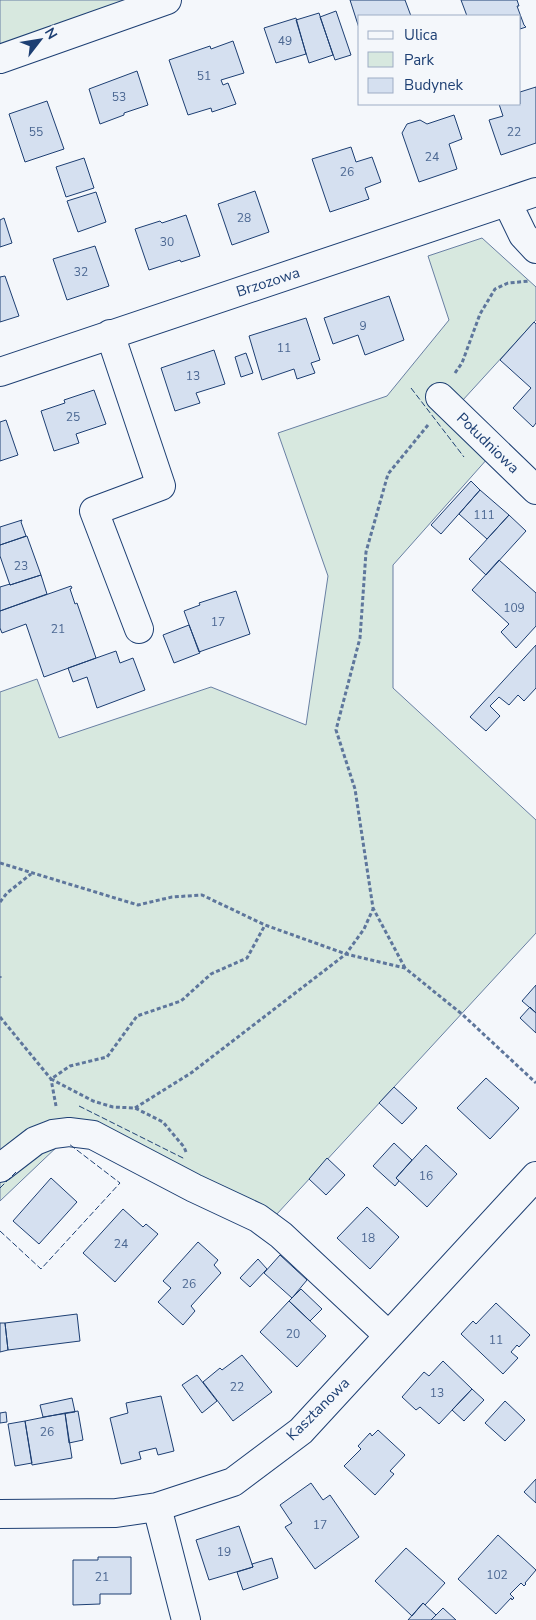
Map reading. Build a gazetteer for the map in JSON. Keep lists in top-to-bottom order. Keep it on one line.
{"streets":{"street":["Brzozowa","Południowa","Kasztanowa"]},"house_numbers":["49","51","53","55","22","24","26","28","30","32","9","11","13","25","111","23","109","17","21","16","18","24","26","20","11","22","13","26","17","19","102","21"],"legend":["Ulica","Park","Budynek"],"north":"top right"}
